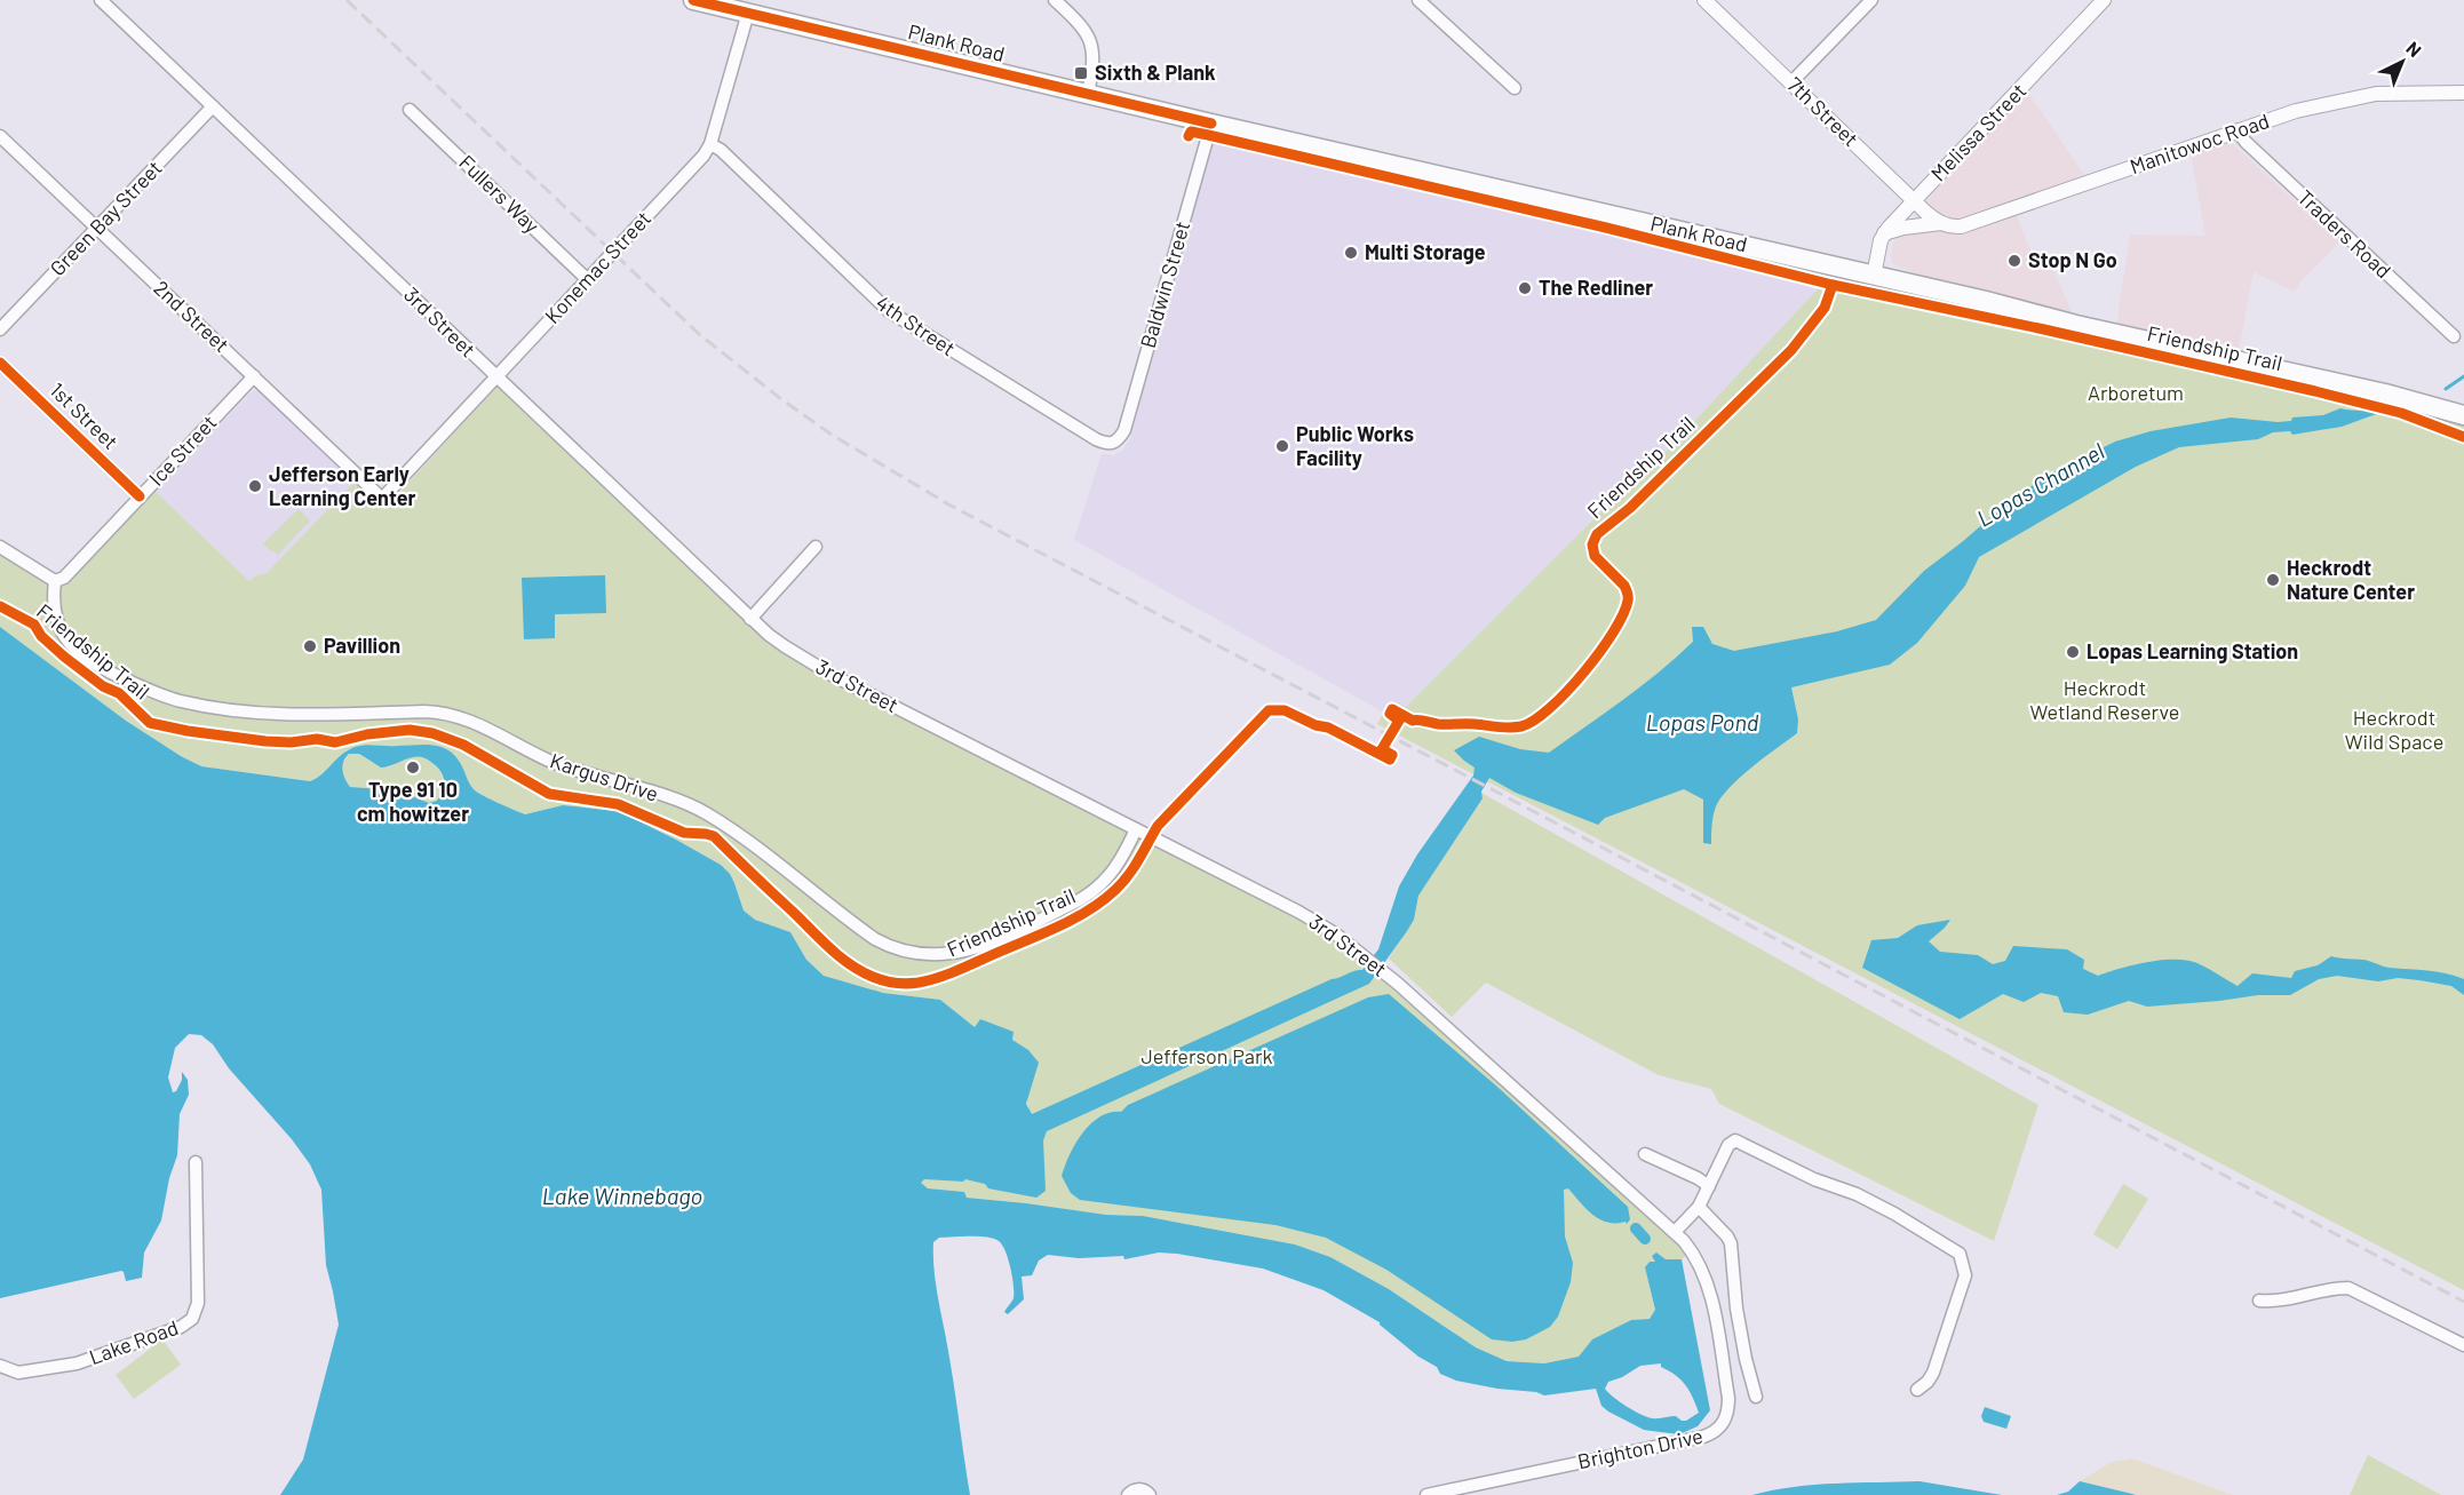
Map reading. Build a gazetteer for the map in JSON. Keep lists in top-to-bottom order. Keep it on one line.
{"streets":{"main road":["Plank Road"],"street":["7th Street","Melissa Street","Manitowoc Road","Fullers Way","Green Bay Street","Traders Road","Konemac Street","Baldwin Street","2nd Street","3rd Street","4th Street","1st Street","Ice Street","Kargus Drive","Lake Road","Brighton Drive"],"cycle path":["Friendship Trail"]},"crossings":[["Plank Road","Melissa Street"],["Plank Road","Konemac Street"],["Plank Road","Baldwin Street"],["7th Street","Melissa Street"],["7th Street","Manitowoc Road"],["Melissa Street","Manitowoc Road"],["Manitowoc Road","Traders Road"],["Fullers Way","Konemac Street"],["Green Bay Street","2nd Street"],["Green Bay Street","3rd Street"],["Konemac Street","2nd Street"],["Konemac Street","3rd Street"],["Konemac Street","4th Street"],["Baldwin Street","4th Street"],["2nd Street","Ice Street"],["3rd Street","Kargus Drive"],["3rd Street","Brighton Drive"],["1st Street","Ice Street"],["Ice Street","Kargus Drive"]],"water":["Lopas Channel","Lopas Pond","Lake Winnebago"],"parks":["Arboretum","Heckrodt Wetland Reserve","Heckrodt Wild Space","Jefferson Park"],"places":{"transit":["Sixth & Plank"],"other":["Multi Storage","Stop N Go","The Redliner","Public Works Facility","Jefferson Early Learning Center","Heckrodt Nature Center","Pavillion","Lopas Learning Station","Type 91 10 cm howitzer"]},"north":"top right"}
